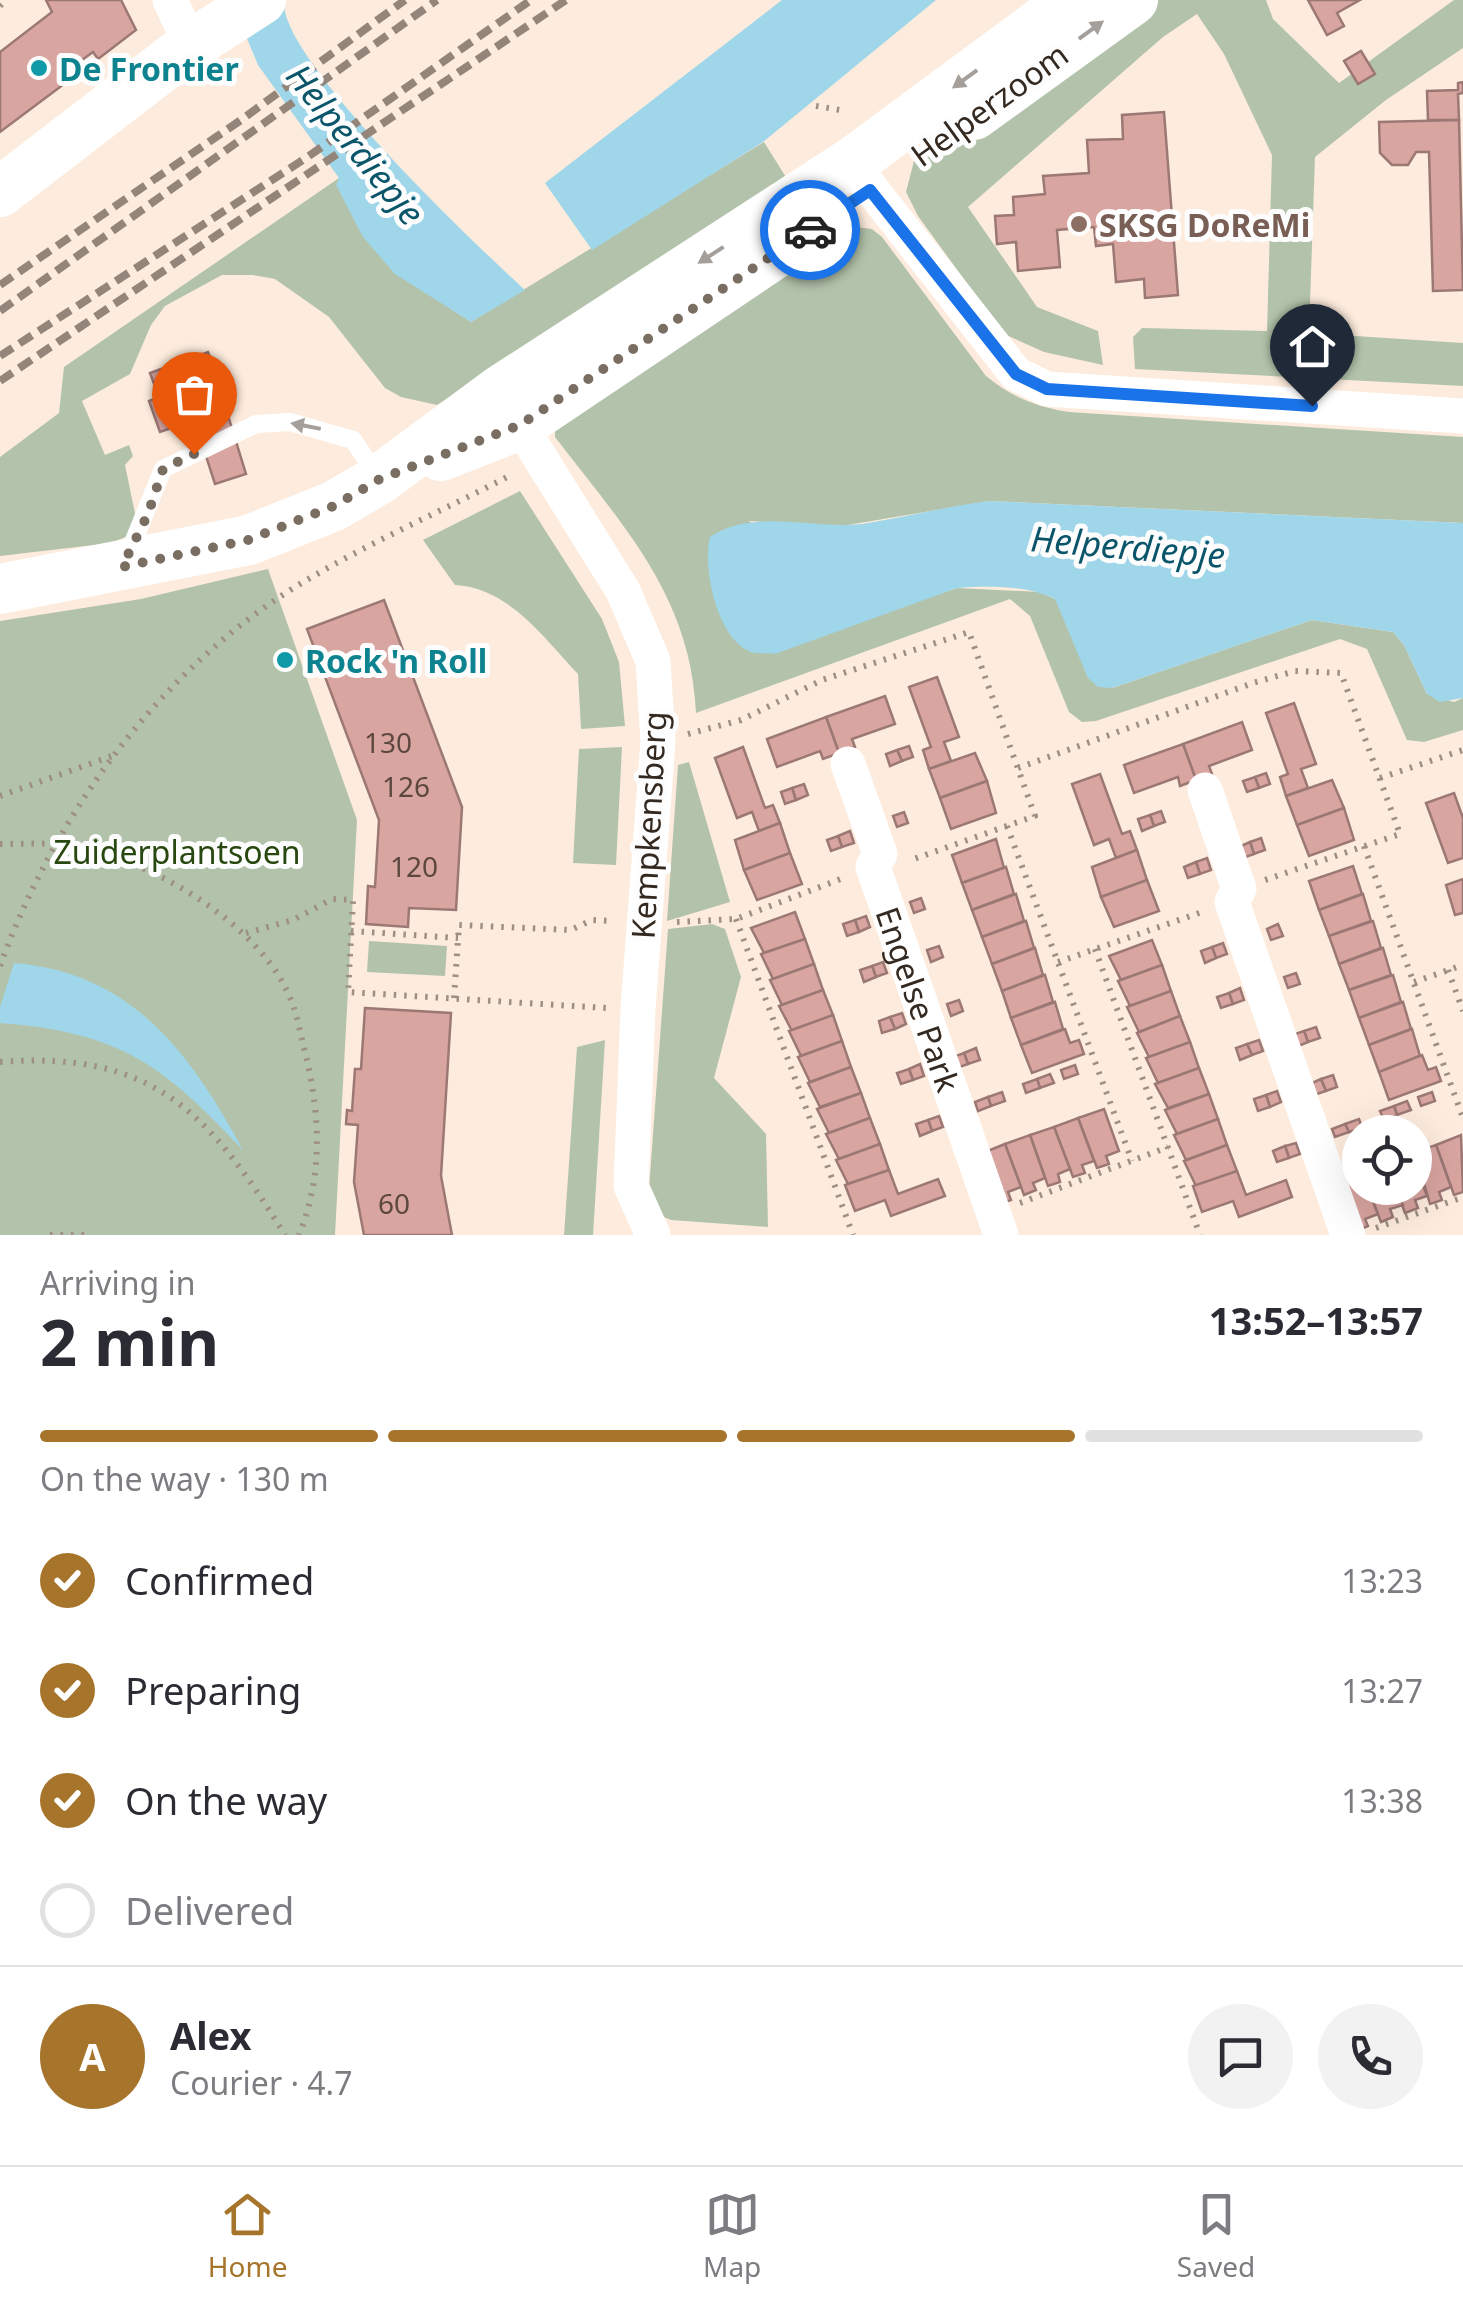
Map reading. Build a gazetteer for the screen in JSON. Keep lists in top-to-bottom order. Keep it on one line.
{"streets":{"street":["Helperzoom","Kempkensberg","Engelse Park"]},"crossings":[["Helperzoom","Kempkensberg"]],"water":["Helperdiepje"],"parks":["Zuiderplantsoen"],"places":["De Frontier","SKSG DoReMi","Rock 'n Roll"],"house_numbers":["130","126","120","60"],"page":{"heading":["2 min","Arriving in","13:52–13:57"],"panel":["Alex","Courier · 4.7"],"bar":"On the way · 130 m","list":[["Confirmed","13:23"],["Preparing","13:27"],["On the way","13:38"],"Delivered"],"round":"A","tabs":["Home","Map","Saved"]}}
